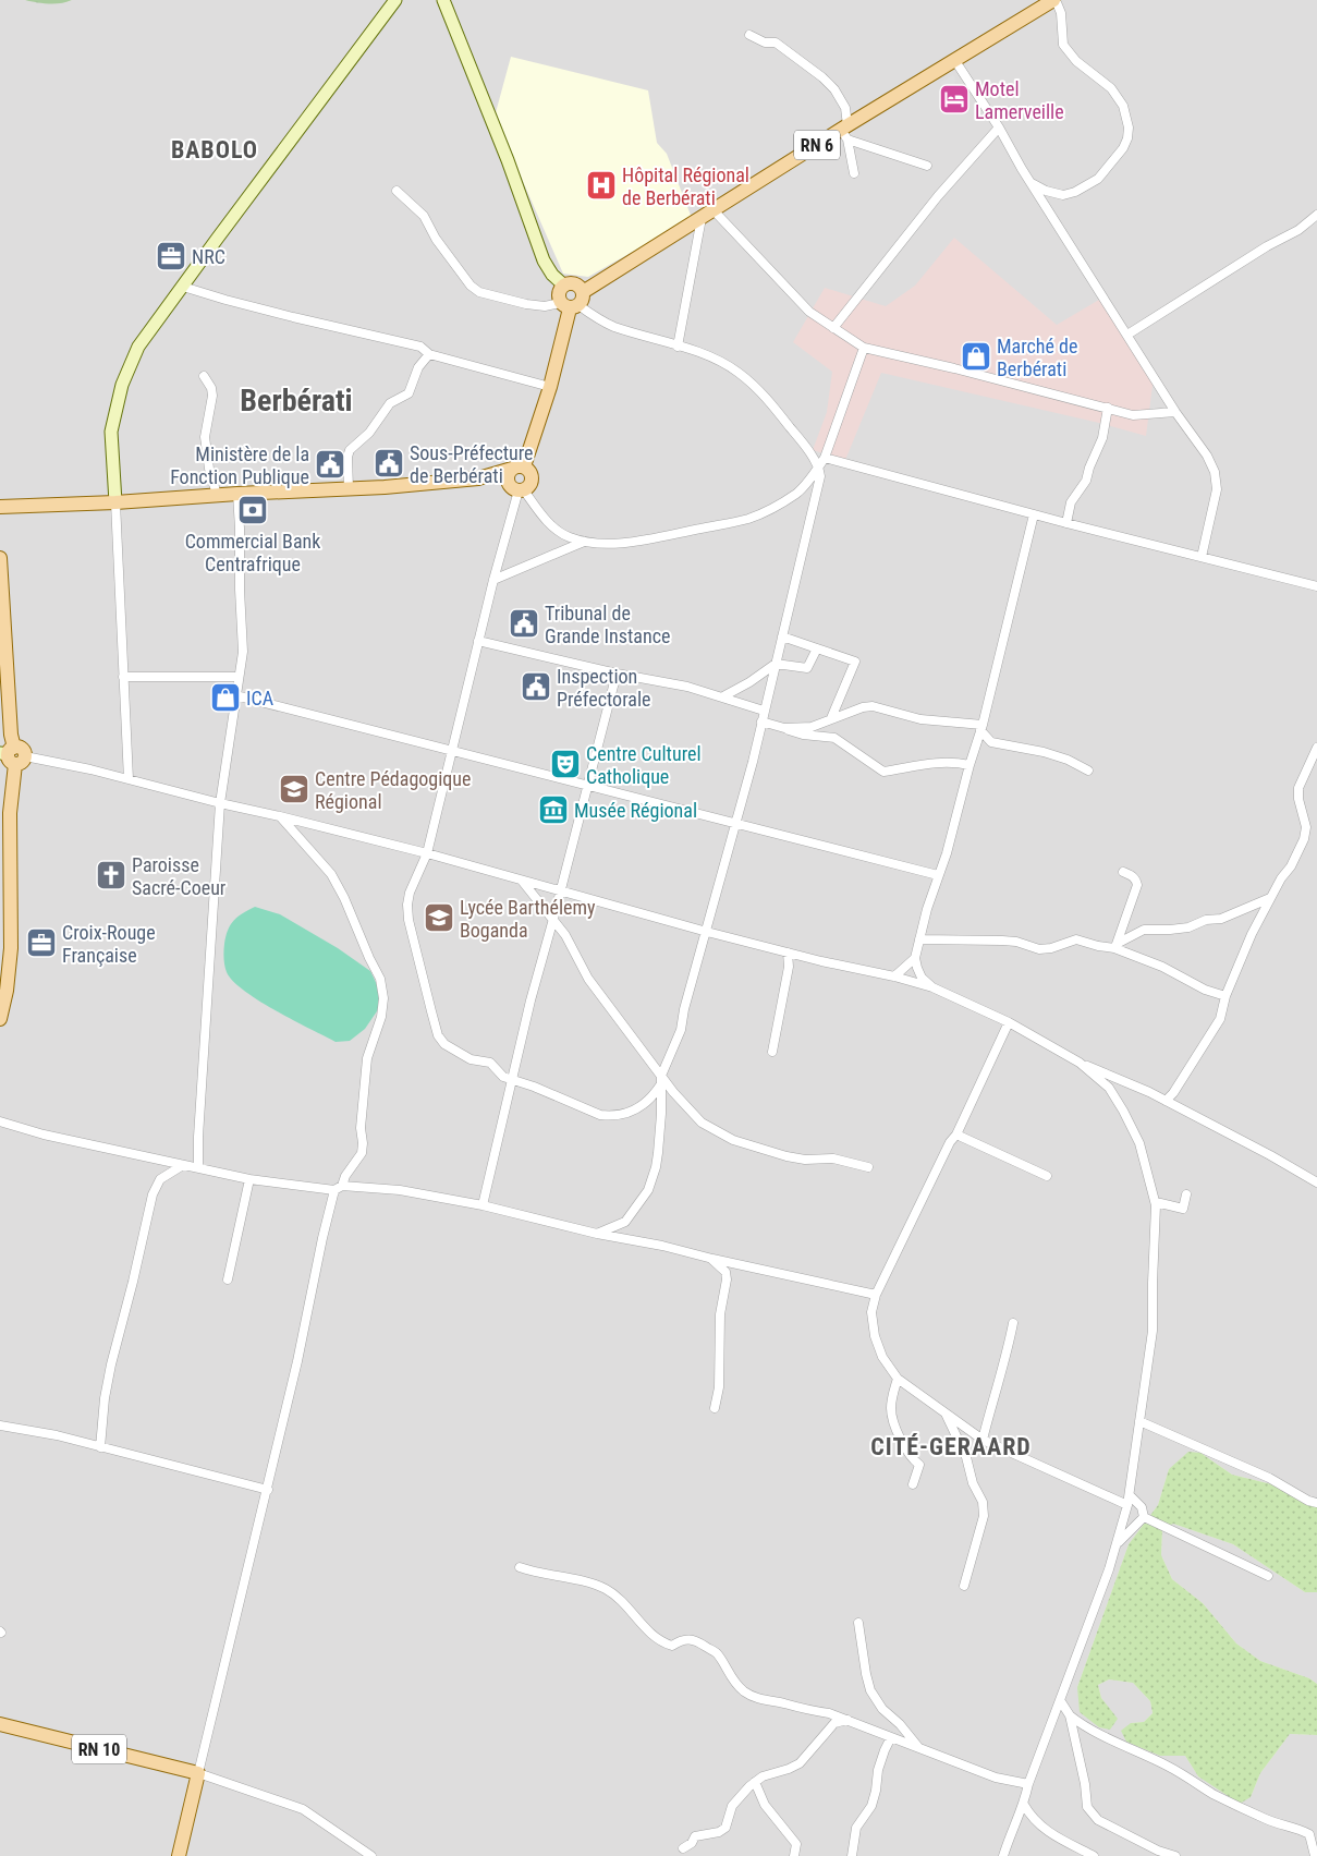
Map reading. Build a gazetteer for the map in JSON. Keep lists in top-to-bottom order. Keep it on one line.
{"streets":{"main road":["RN 6","RN 10"]},"districts":["BABOLO","Berbérati","CITÉ-GERAARD"],"places":{"hotel":["Motel Lamerveille"],"hospital":["Hôpital Régional de Berbérati"],"office":["NRC","Croix-Rouge Française"],"shop":["Marché de Berbérati","ICA"],"public building":["Sous-Préfecture de Berbérati","Ministère de la Fonction Publique","Tribunal de Grande Instance","Inspection Préfectorale"],"bank":["Commercial Bank Centrafrique"],"theatre":["Centre Culturel Catholique"],"school or university":["Centre Pédagogique Régional","Lycée Barthélemy Boganda"],"museum":["Musée Régional"],"church":["Paroisse Sacré-Coeur"]}}
